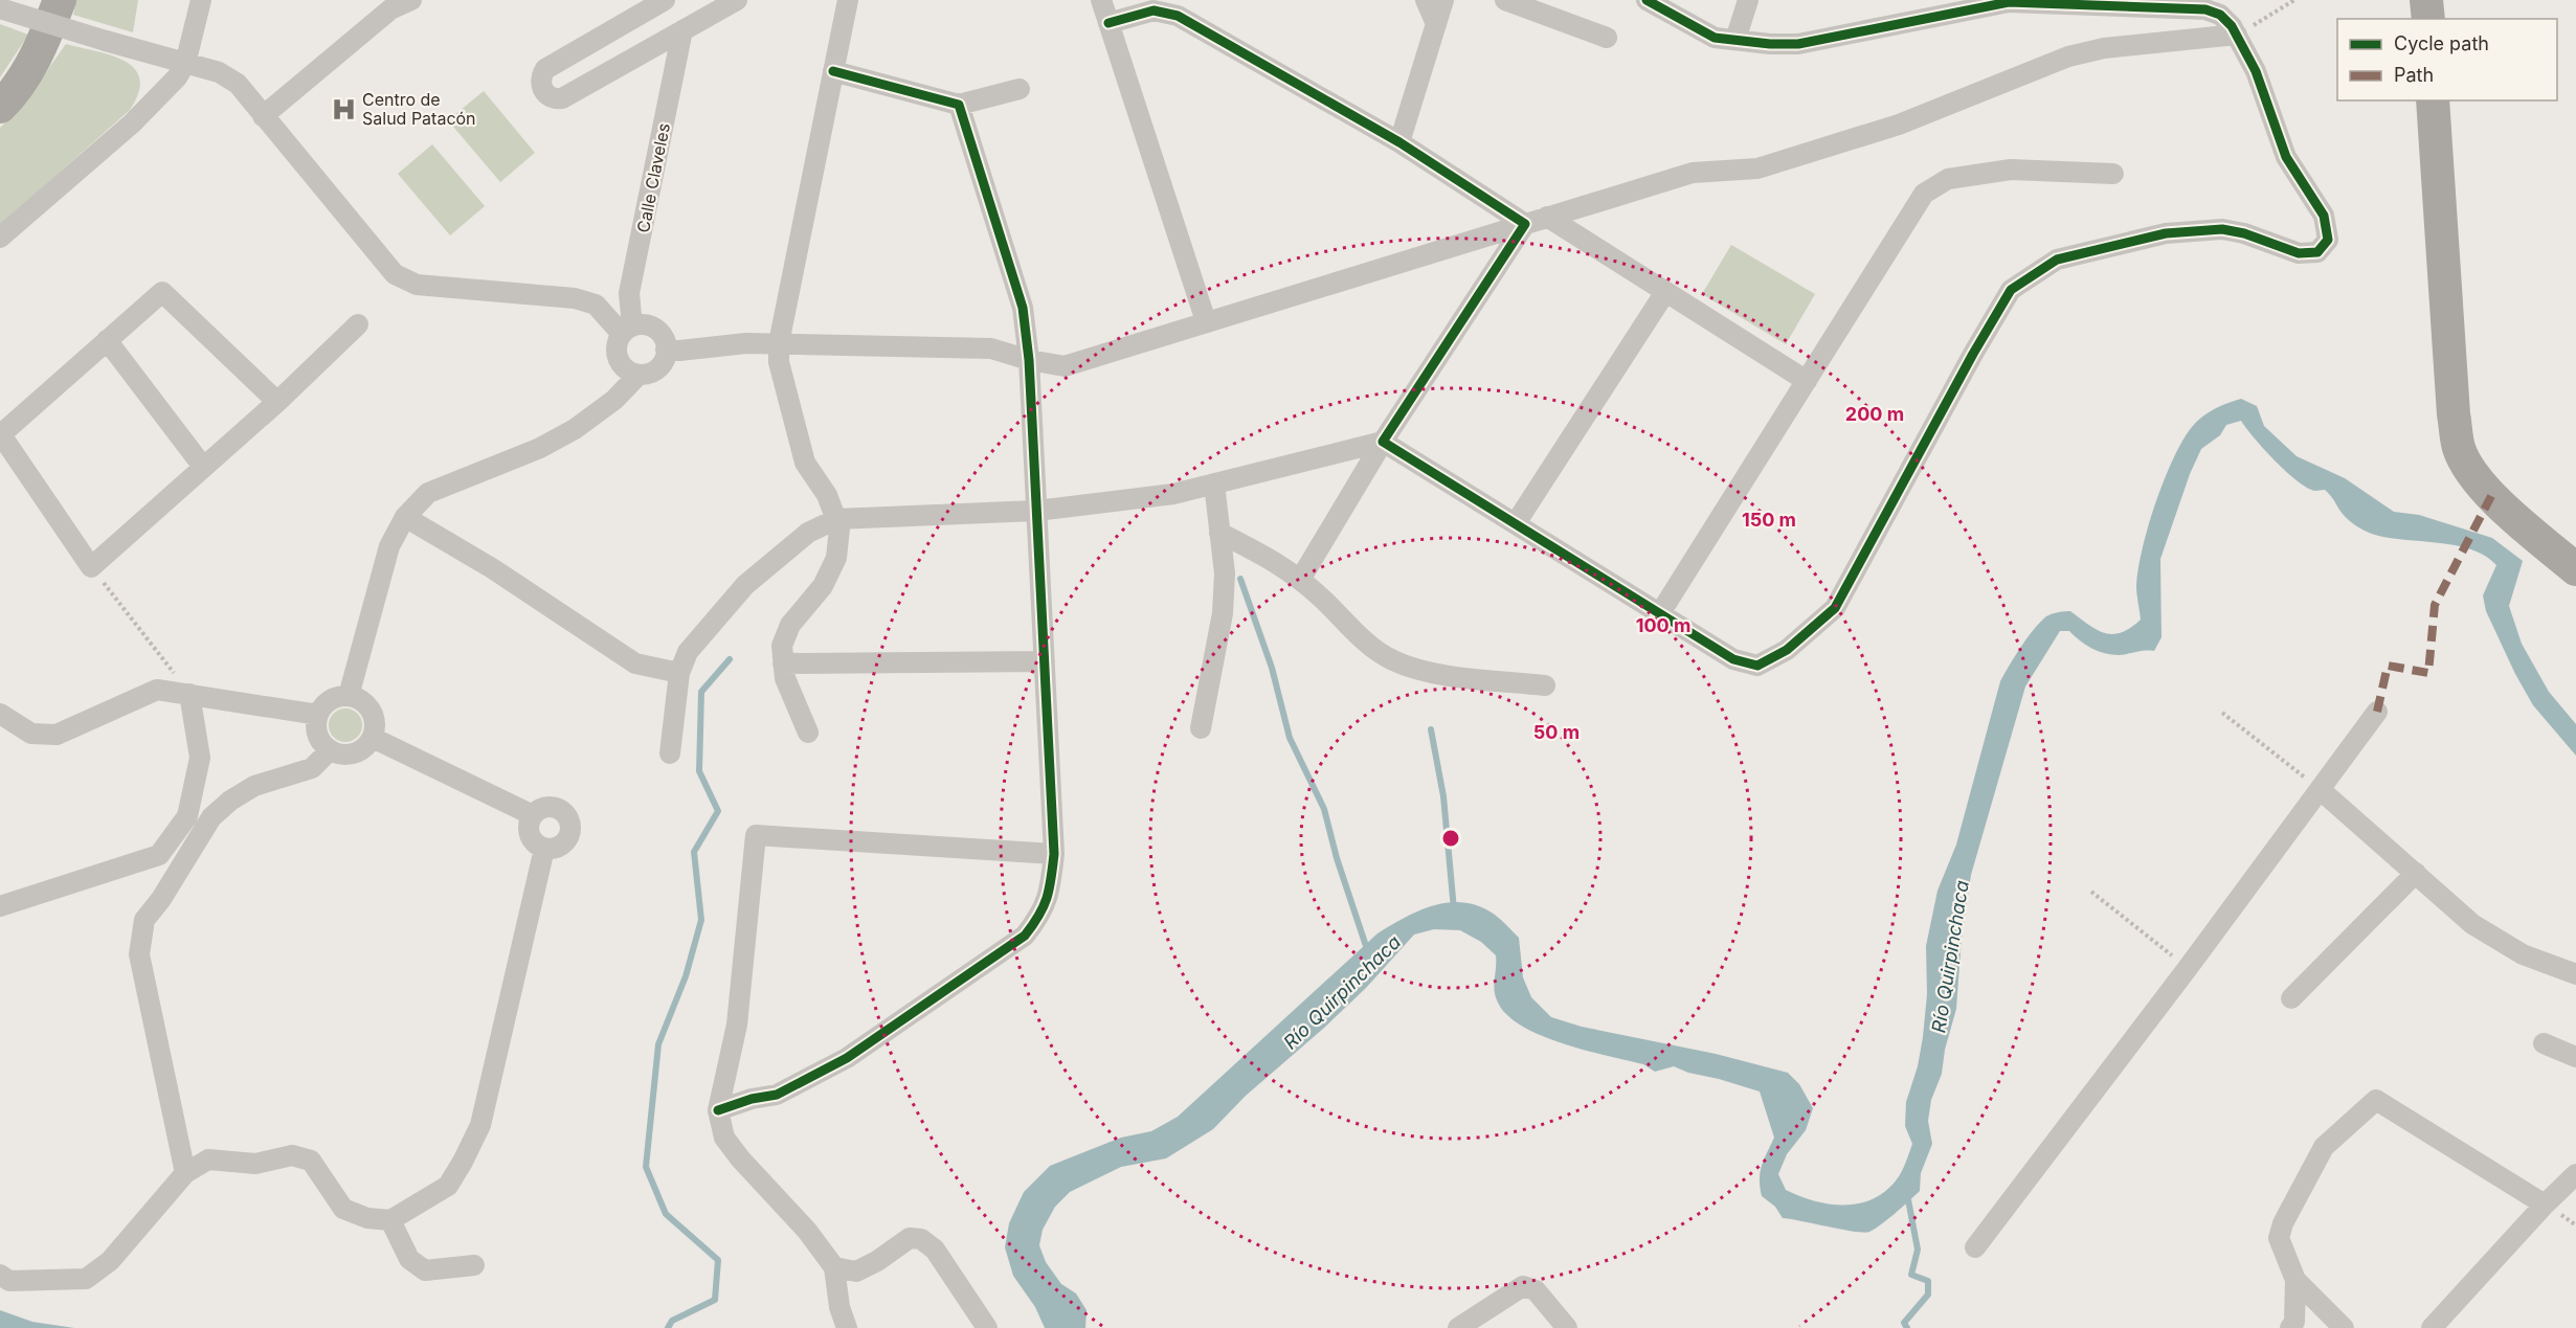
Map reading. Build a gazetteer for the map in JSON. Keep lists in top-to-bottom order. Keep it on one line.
{"streets":{"street":["Calle Claveles"]},"water":["Río Quirpinchaca"],"places":{"hospital":["Centro de Salud Patacón"]},"legend":["Cycle path","Path"],"rings":["200 m","150 m","100 m","50 m"]}
